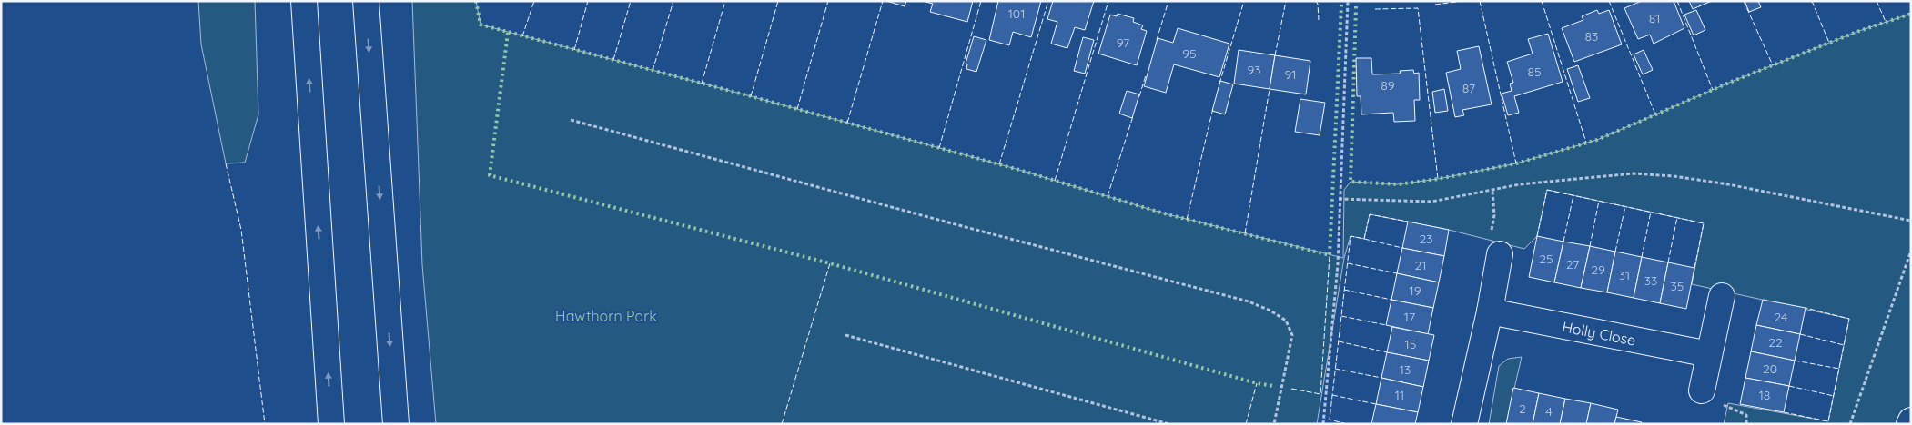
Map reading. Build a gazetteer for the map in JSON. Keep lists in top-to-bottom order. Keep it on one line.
{"streets":{"main road":["Holly Close"]},"parks":["Hawthorn Park"],"house_numbers":["101","81","83","97","95","93","85","91","89","87","23","25","27","21","29","31","33","35","19","17","24","22","15","20","13","11","18","2","4"]}
